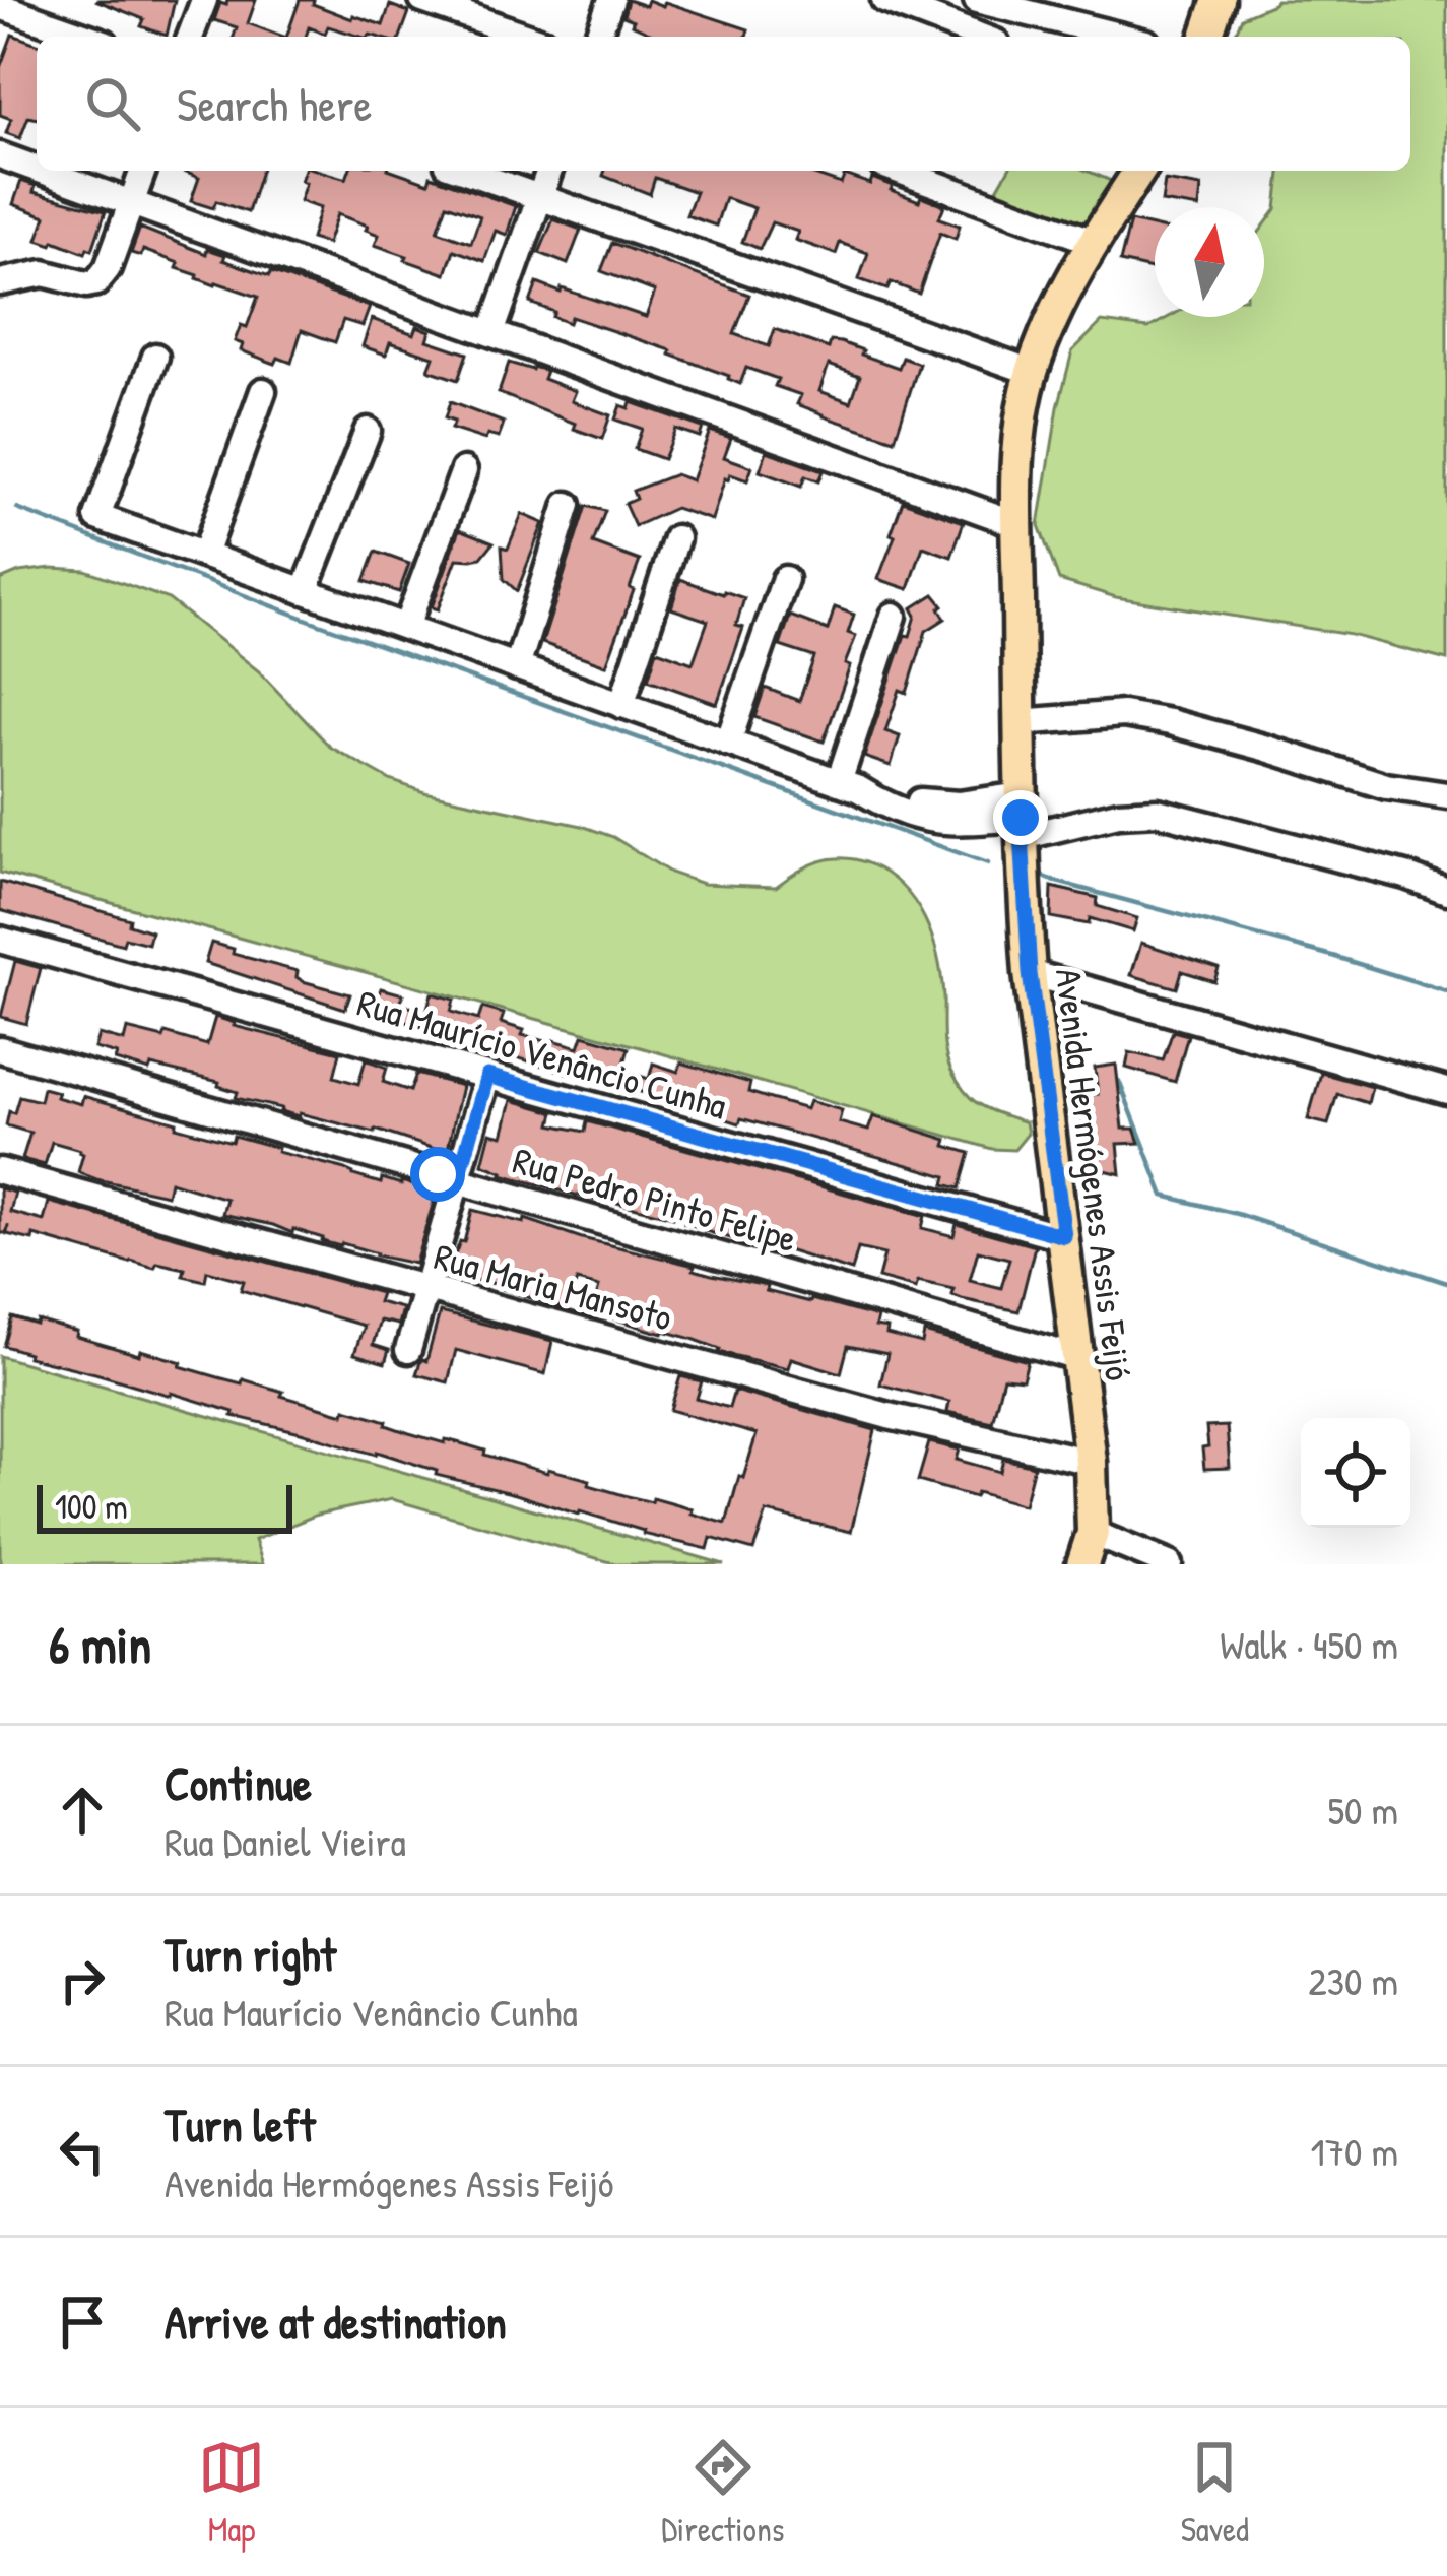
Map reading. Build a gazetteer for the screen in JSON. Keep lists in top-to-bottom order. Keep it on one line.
{"streets":{"main road":["Avenida Hermógenes Assis Feijó"],"street":["Rua Maurício Venâncio Cunha","Rua Pedro Pinto Felipe","Rua Maria Mansoto"]},"crossings":[["Rua Maurício Venâncio Cunha","Avenida Hermógenes Assis Feijó"],["Avenida Hermógenes Assis Feijó","Rua Pedro Pinto Felipe"],["Avenida Hermógenes Assis Feijó","Rua Maria Mansoto"]],"scale_bar":"100 m","north":"top","page":{"search":"Search here","scale":"100 m","heading":["6 min","Walk · 450 m"],"list":[["Continue","Rua Daniel Vieira","50 m"],["Turn right","Rua Maurício Venâncio Cunha","230 m"],["Turn left","Avenida Hermógenes Assis Feijó","170 m"],"Arrive at destination"],"nav":["Map","Directions","Saved"]}}
